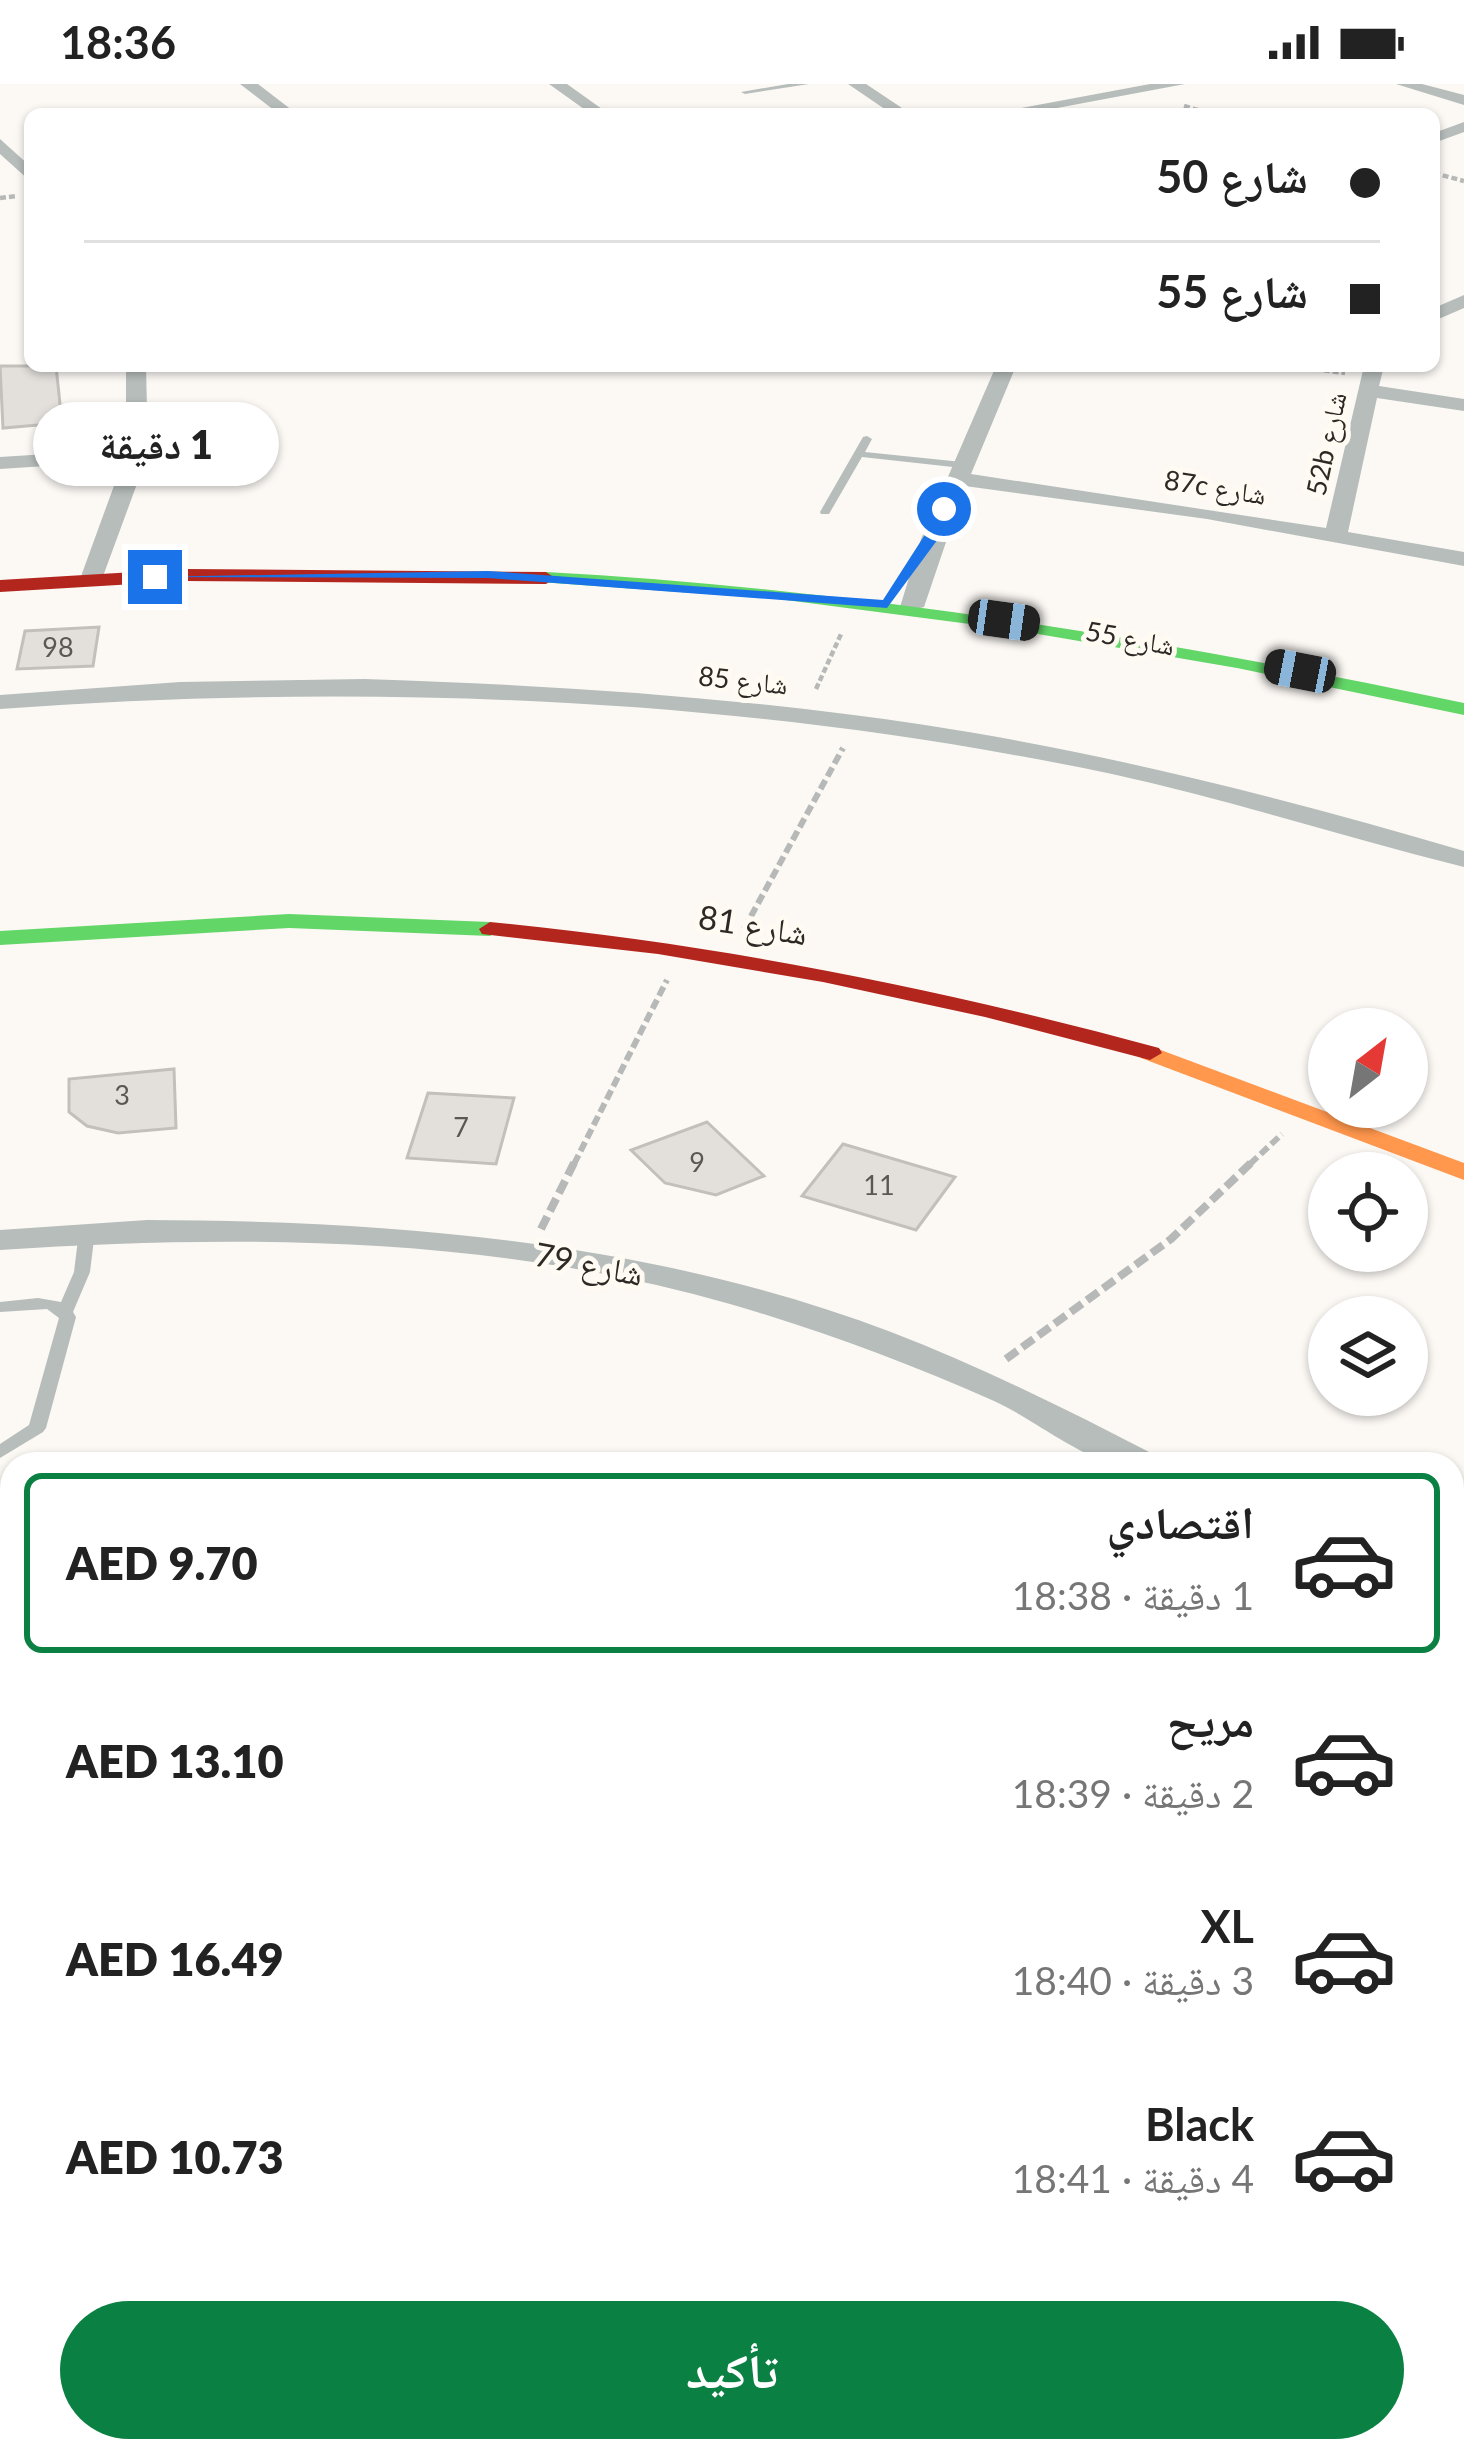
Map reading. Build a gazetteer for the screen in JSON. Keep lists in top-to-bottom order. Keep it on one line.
{"streets":{"street":["52b شارع","87c شارع","شارع 55","شارع 85","شارع 81","شارع 79"]},"crossings":[["52b شارع","87c شارع"]],"house_numbers":["98","3","7","9","11"],"north":"top right","page":{"status":"18:36","banner":["شارع 50","شارع 55"],"bubble":"1 دقيقة","list":[{"name":"اقتصادي","note":"1 دقيقة · 18:38","value":"AED 9.70"},{"name":"مريح","note":"2 دقيقة · 18:39","value":"AED 13.10"},{"name":"XL","note":"3 دقيقة · 18:40","value":"AED 16.49"},{"name":"Black","note":"4 دقيقة · 18:41","value":"AED 10.73"}],"buttons":"تأكيد"}}
